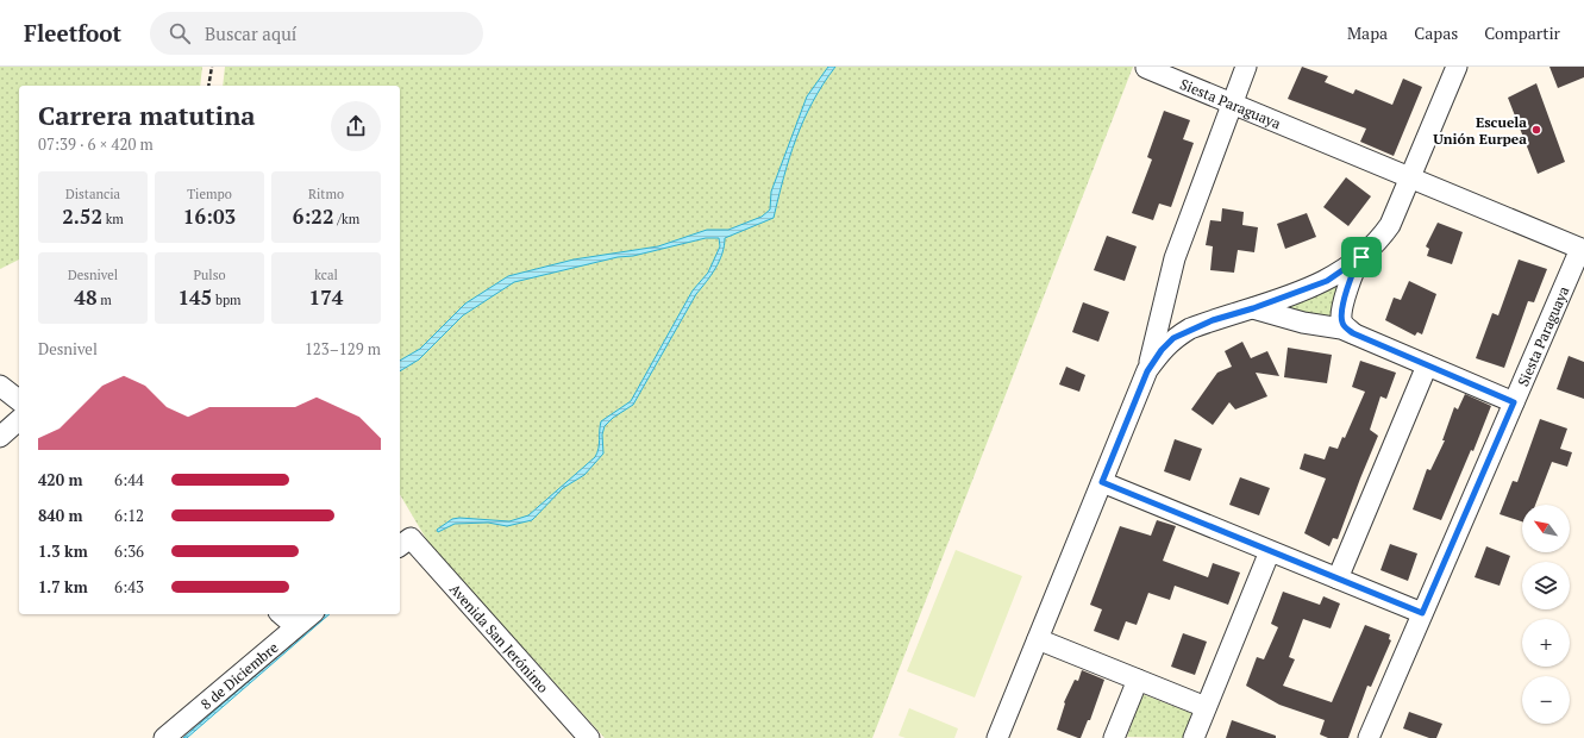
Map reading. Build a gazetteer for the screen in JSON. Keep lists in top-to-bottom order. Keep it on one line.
{"streets":{"street":["Siesta Paraguaya","Avenida San Jerónimo","8 de Diciembre"]},"places":["Escuela Unión Eurpea"],"north":"top left","page":{"header":"Fleetfoot","search":"Buscar aquí","nav":["Mapa","Capas","Compartir"],"heading":["Carrera matutina","07:39 · 6 × 420 m"],"stats":[["Distancia","2.52 km"],["Tiempo","16:03"],["Ritmo","6:22 /km"],["Desnivel","48 m"],["Pulso","145 bpm"],["kcal","174"]],"chart":["Desnivel","123–129 m"],"list":[{"name":"420 m","note":"6:44"},{"name":"840 m","note":"6:12"},{"name":"1.3 km","note":"6:36"},{"name":"1.7 km","note":"6:43"}],"map_buttons":["+","−"]}}
